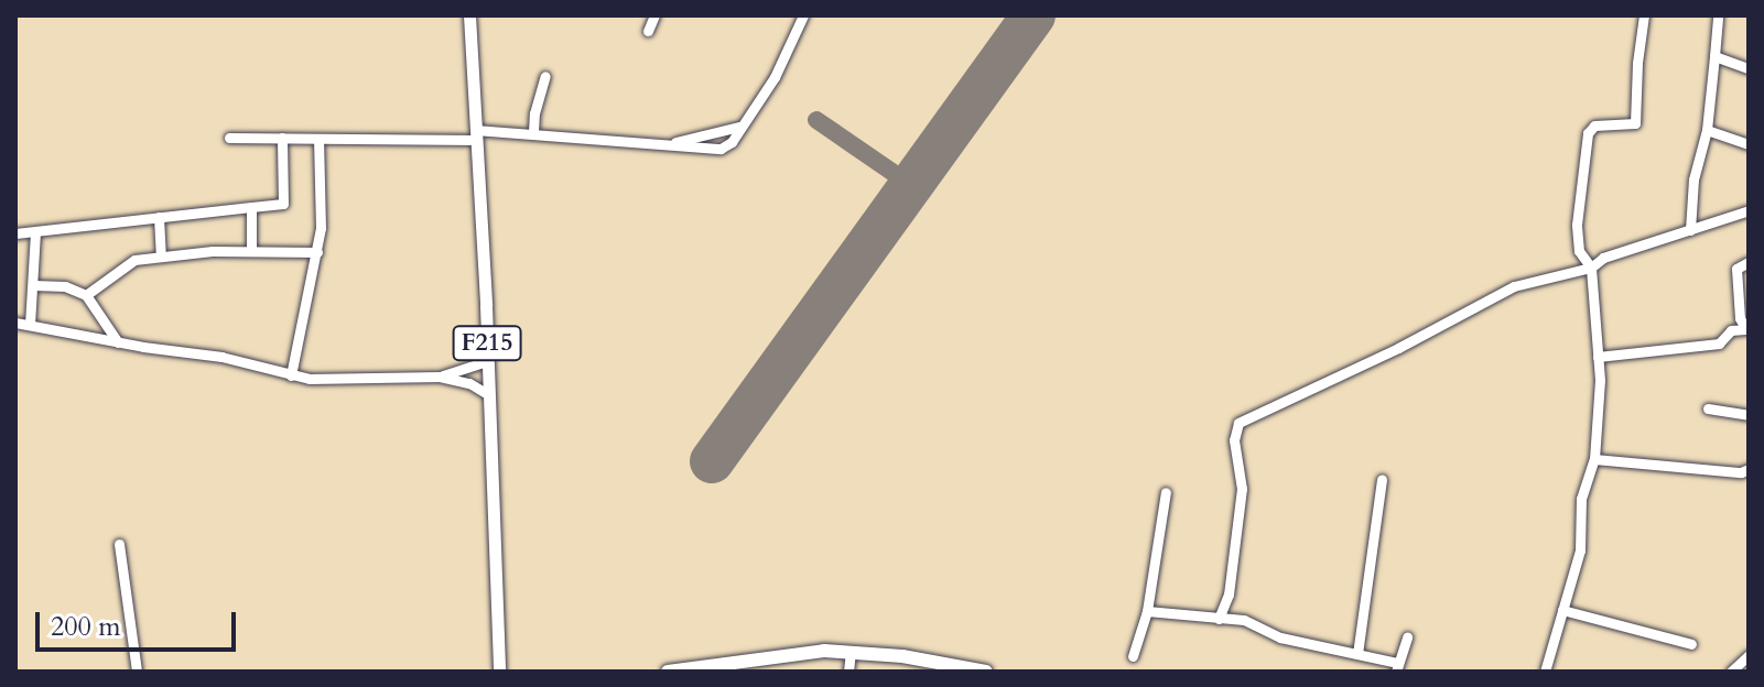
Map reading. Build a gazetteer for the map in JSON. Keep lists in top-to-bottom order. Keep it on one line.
{"streets":{"main road":["F215"]},"scale_bar":"200 m"}
